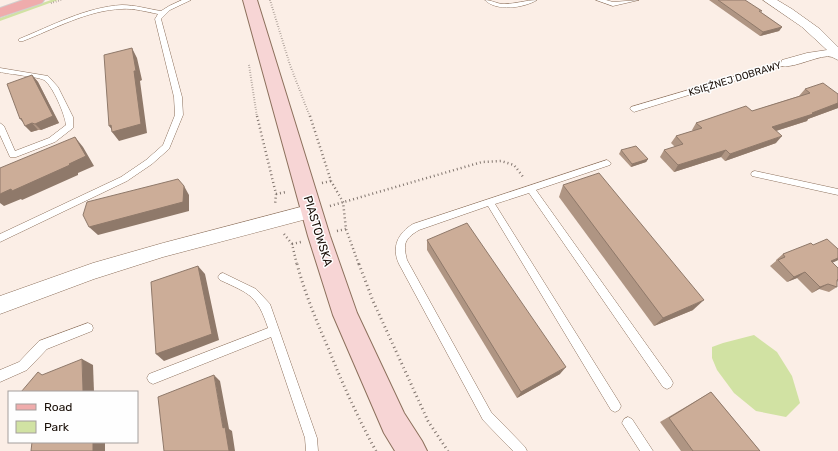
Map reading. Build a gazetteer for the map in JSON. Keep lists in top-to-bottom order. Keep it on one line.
{"streets":{"street":["KSIĘŻNEJ DOBRAWY","PIASTOWSKA"]},"legend":["Road","Park"]}
